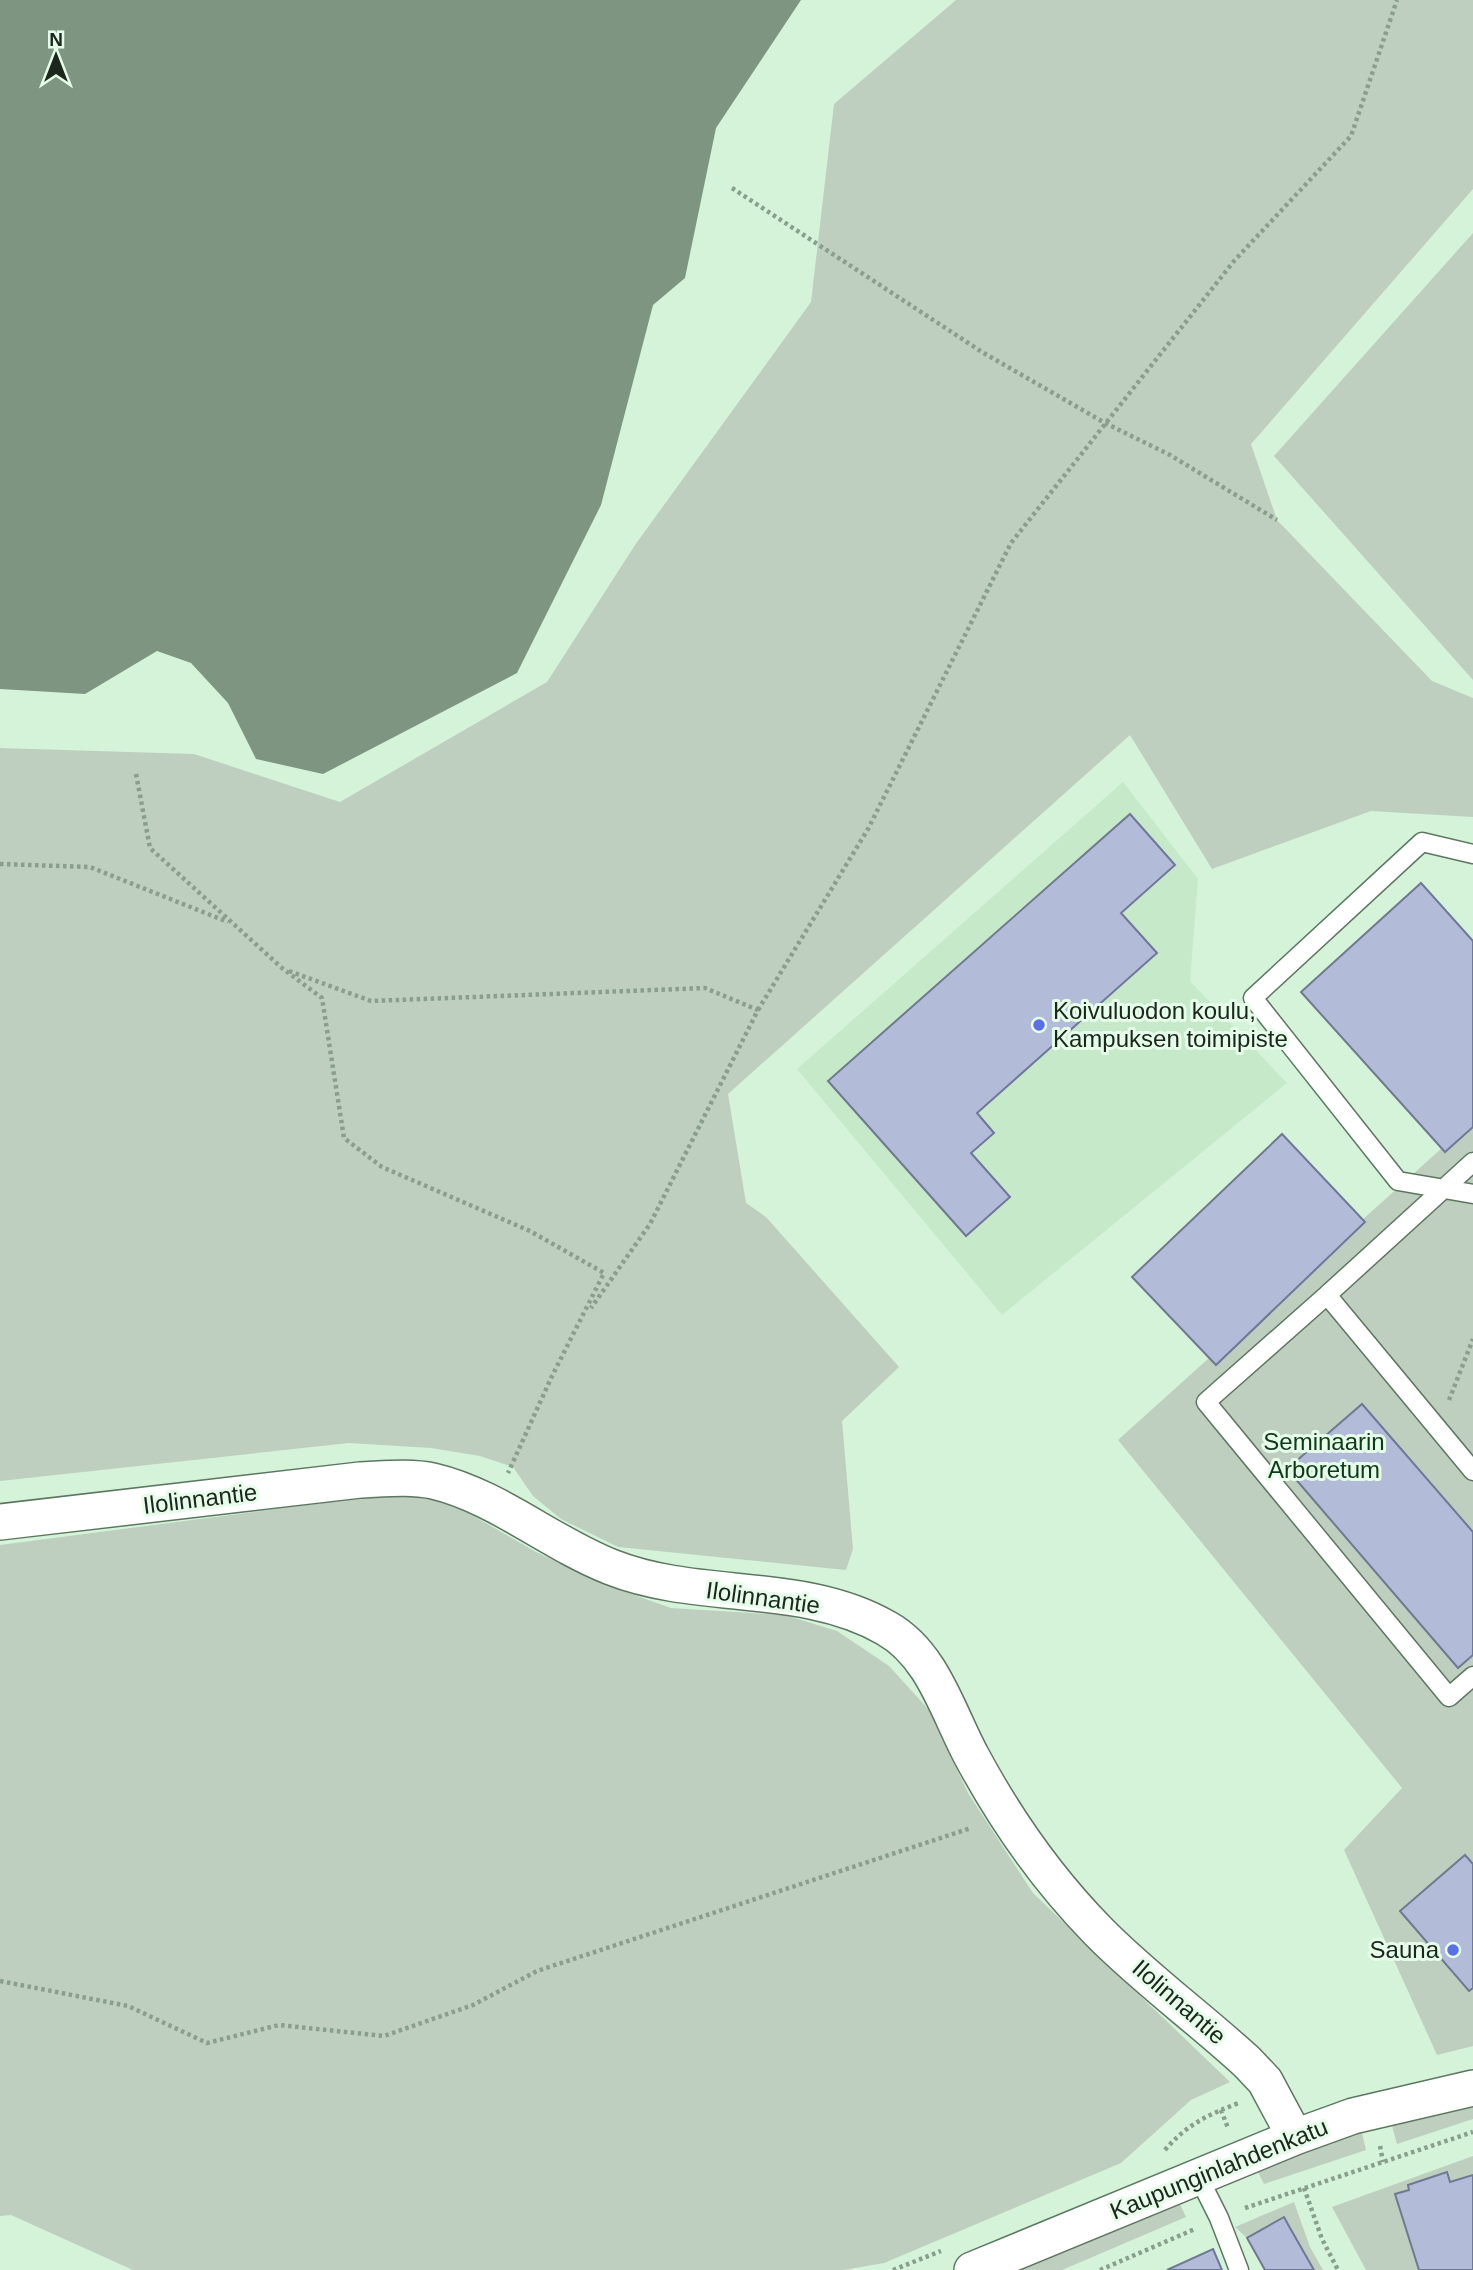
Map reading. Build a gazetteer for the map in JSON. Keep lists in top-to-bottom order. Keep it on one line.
{"streets":{"street":["Ilolinnantie","Kaupunginlahdenkatu"]},"crossings":[["Ilolinnantie","Kaupunginlahdenkatu"]],"parks":["Seminaarin Arboretum"],"places":["Koivuluodon koulu, Kampuksen toimipiste","Sauna"],"north":"top"}
